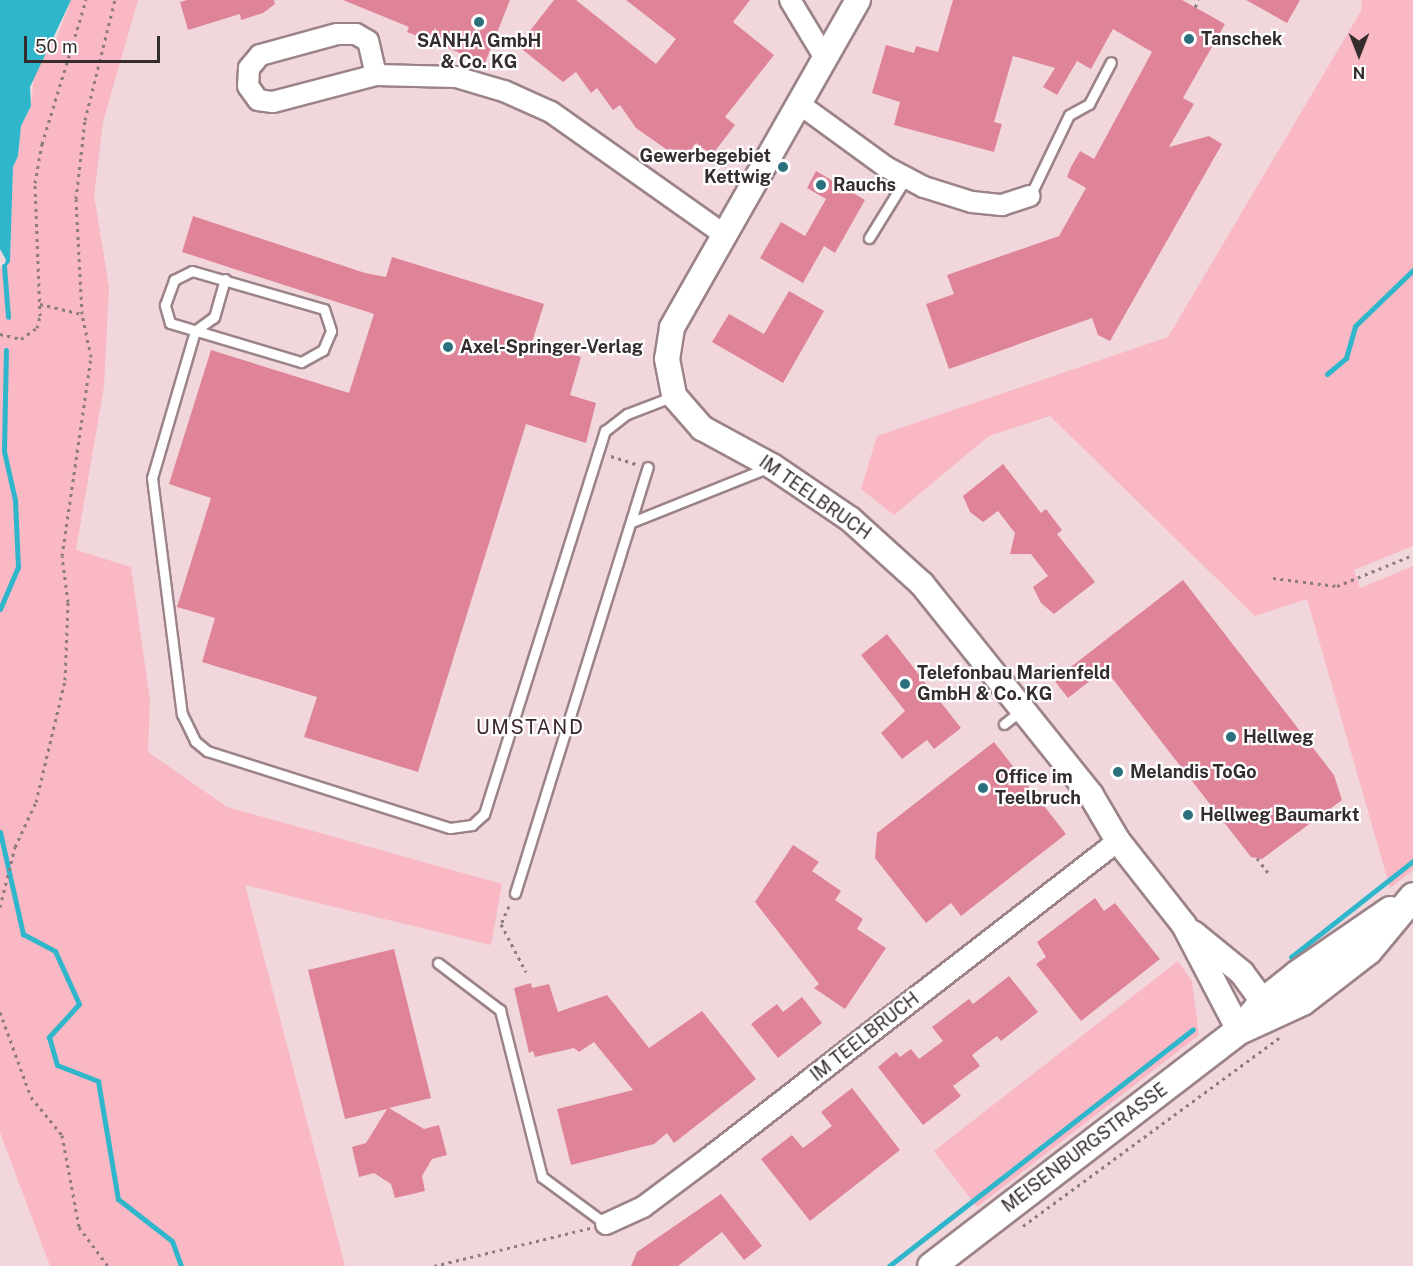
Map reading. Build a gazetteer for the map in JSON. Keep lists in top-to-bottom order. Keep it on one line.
{"streets":{"main road":["MEISENBURGSTRASSE"],"street":["IM TEELBRUCH"]},"crossings":[["IM TEELBRUCH","MEISENBURGSTRASSE"]],"districts":["UMSTAND"],"places":["SANHA GmbH & Co. KG","Tanschek","Gewerbegebiet Kettwig","Rauchs","Axel-Springer-Verlag","Telefonbau Marienfeld GmbH & Co. KG","Hellweg","Melandis ToGo","Office im Teelbruch","Hellweg Baumarkt"],"scale_bar":"50 m","north":"bottom"}
